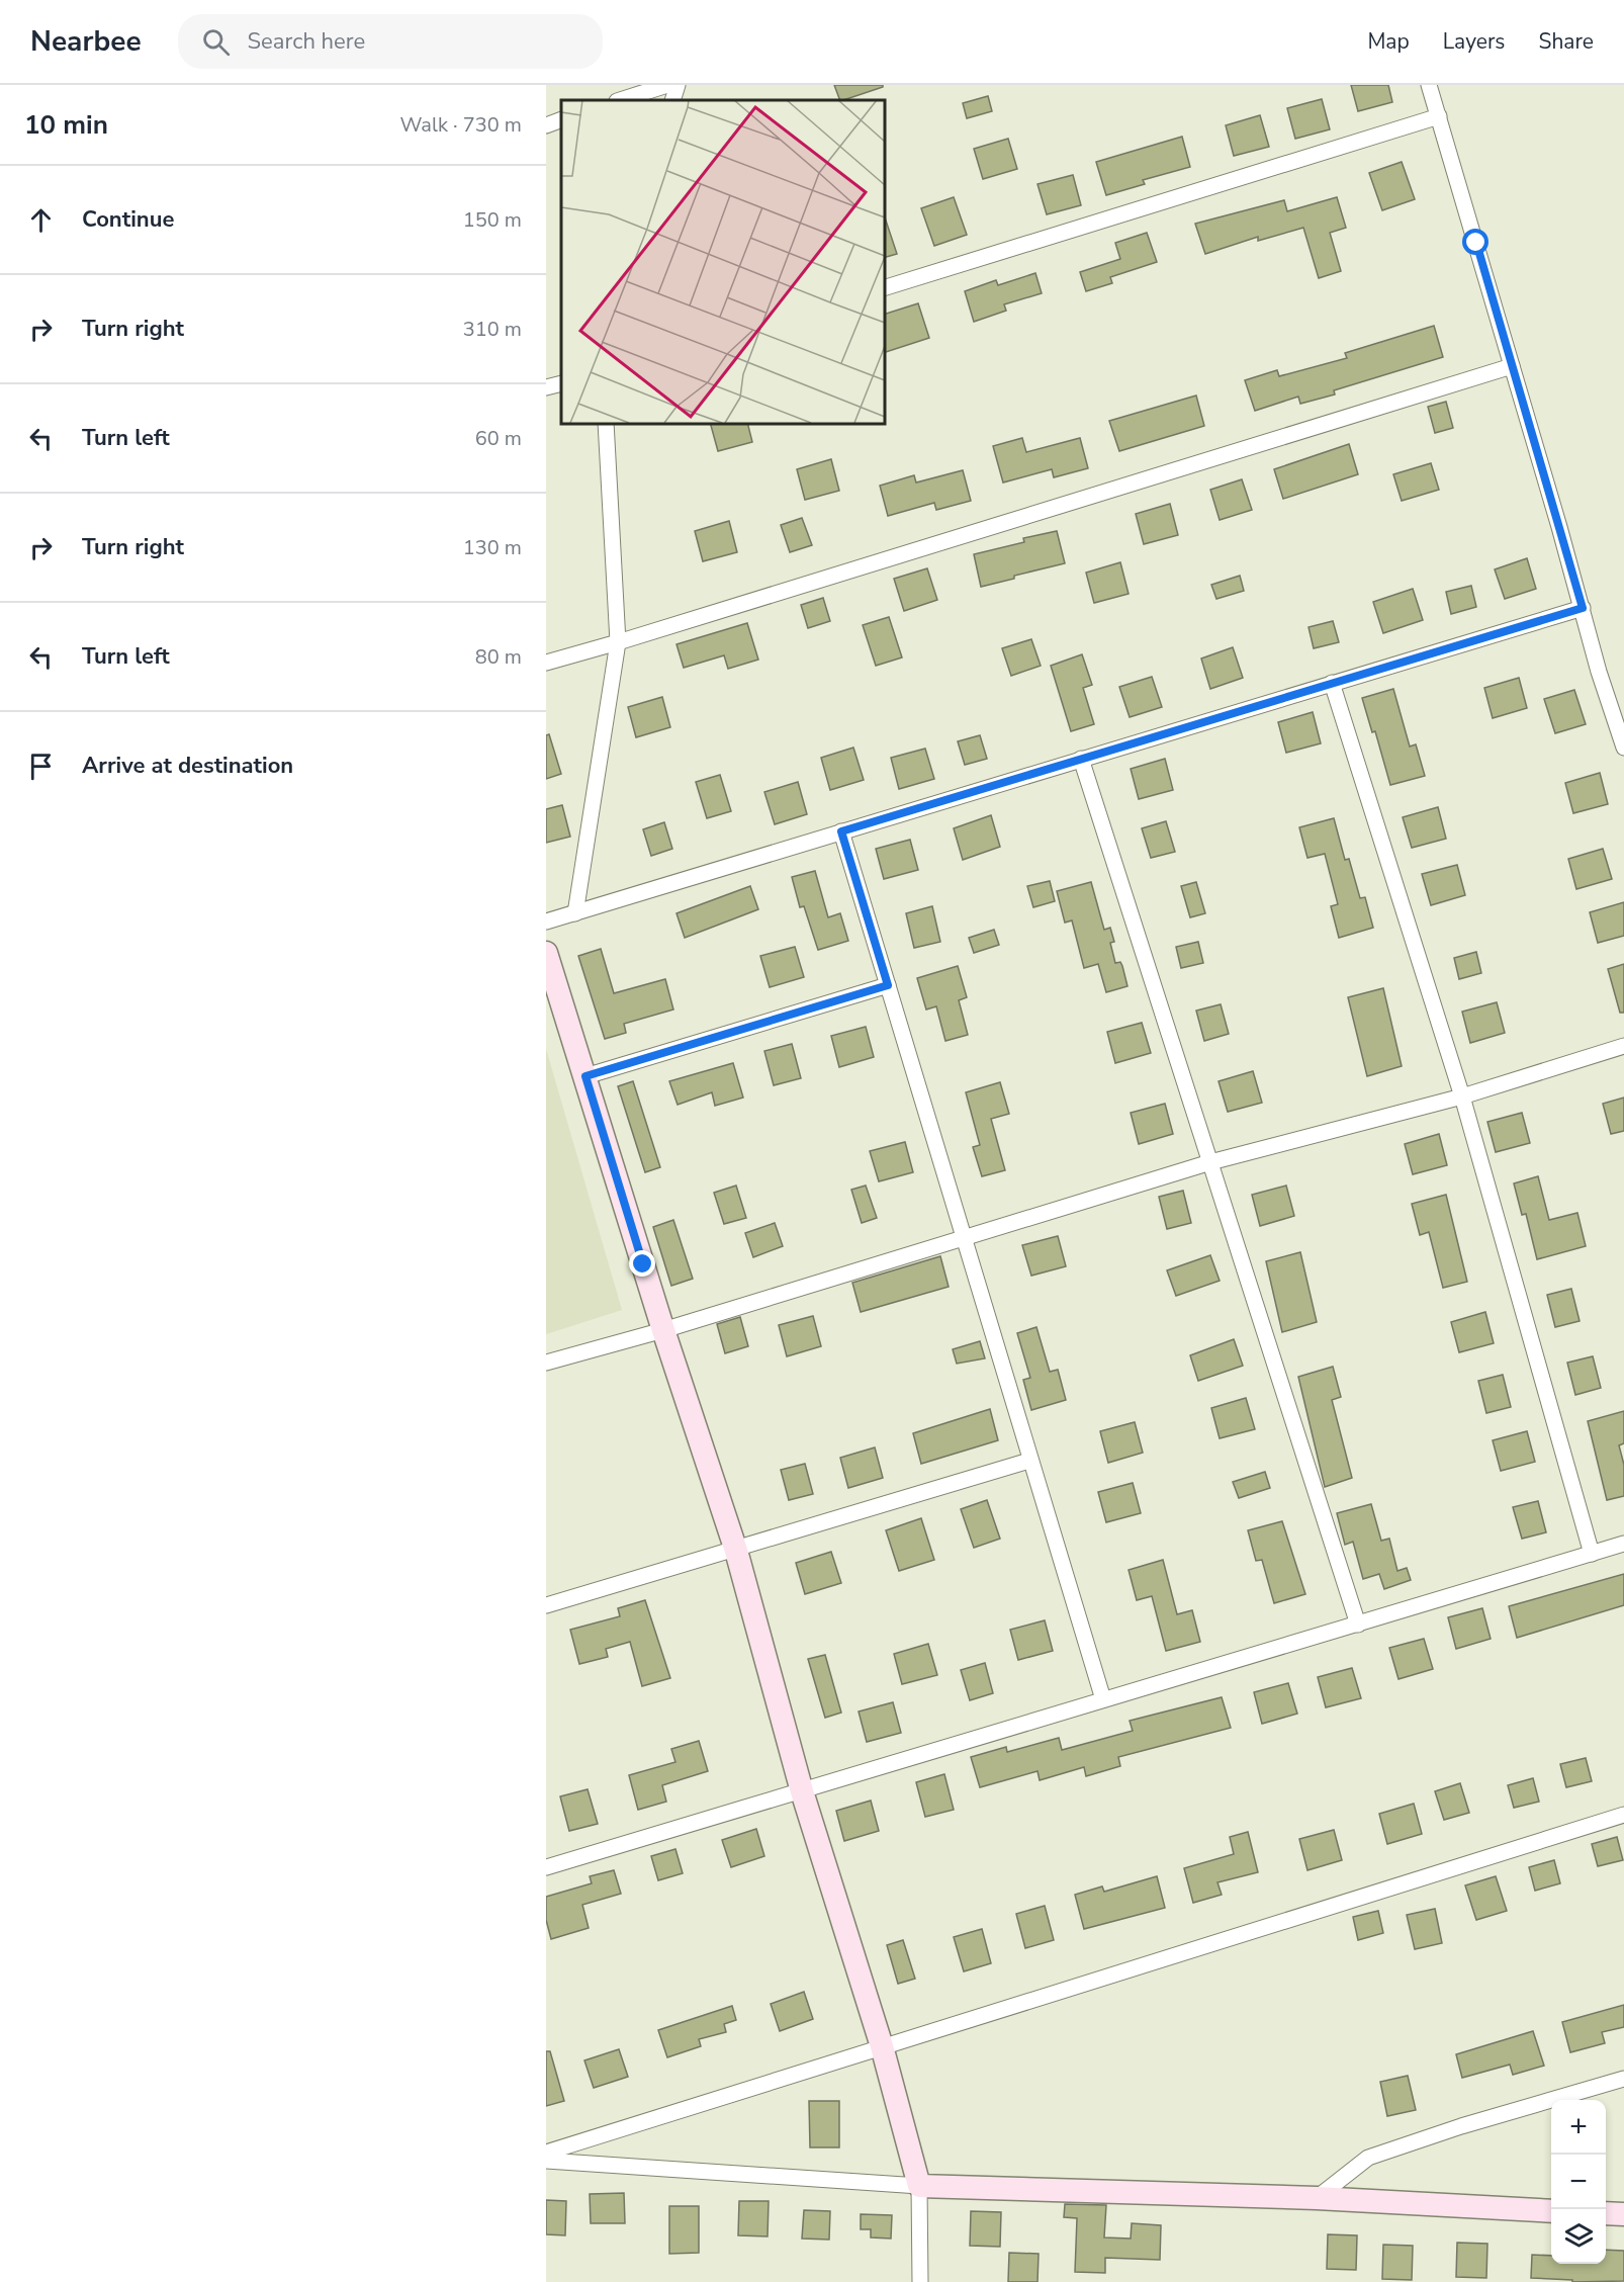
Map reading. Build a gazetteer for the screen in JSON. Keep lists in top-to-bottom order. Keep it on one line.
{"page":{"header":"Nearbee","search":"Search here","nav":["Map","Layers","Share"],"heading":["10 min","Walk · 730 m"],"list":[["Continue","150 m"],["Turn right","310 m"],["Turn left","60 m"],["Turn right","130 m"],["Turn left","80 m"],"Arrive at destination"],"map_buttons":["+","−"]}}
